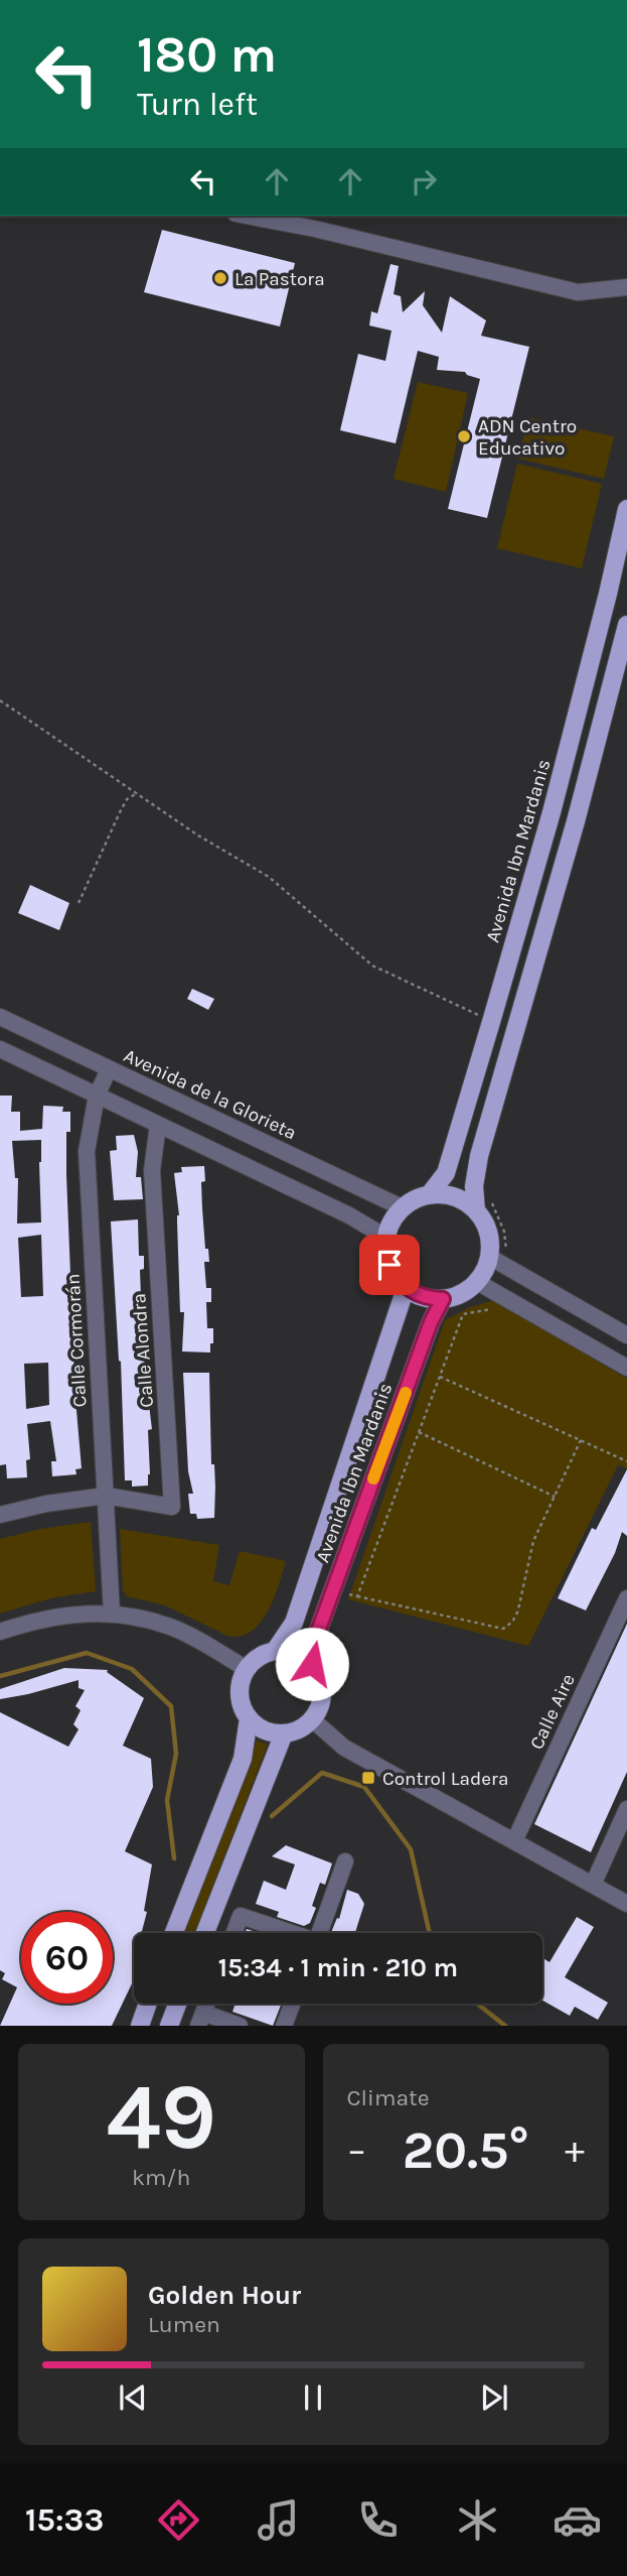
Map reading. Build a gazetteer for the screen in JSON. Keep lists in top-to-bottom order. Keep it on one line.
{"streets":{"main road":["Avenida Ibn Mardanis"],"street":["Avenida de la Glorieta","Calle Cormorán","Calle Alondra","Calle Aire"]},"crossings":[["Avenida Ibn Mardanis","Avenida de la Glorieta"],["Avenida de la Glorieta","Calle Cormorán"],["Calle Cormorán","Calle Alondra"]],"places":{"other":["La Pastora","ADN Centro Educativo"],"transit":["Control Ladera"]},"page":{"turn":["180 m","Turn left"],"limit":"60","trip":"15:34 · 1 min · 210 m","tile":[["49","km/h"],"Climate"],"heat":["−","20.5°","+"],"song":["Golden Hour","Lumen"],"tabs":"15:33"}}
